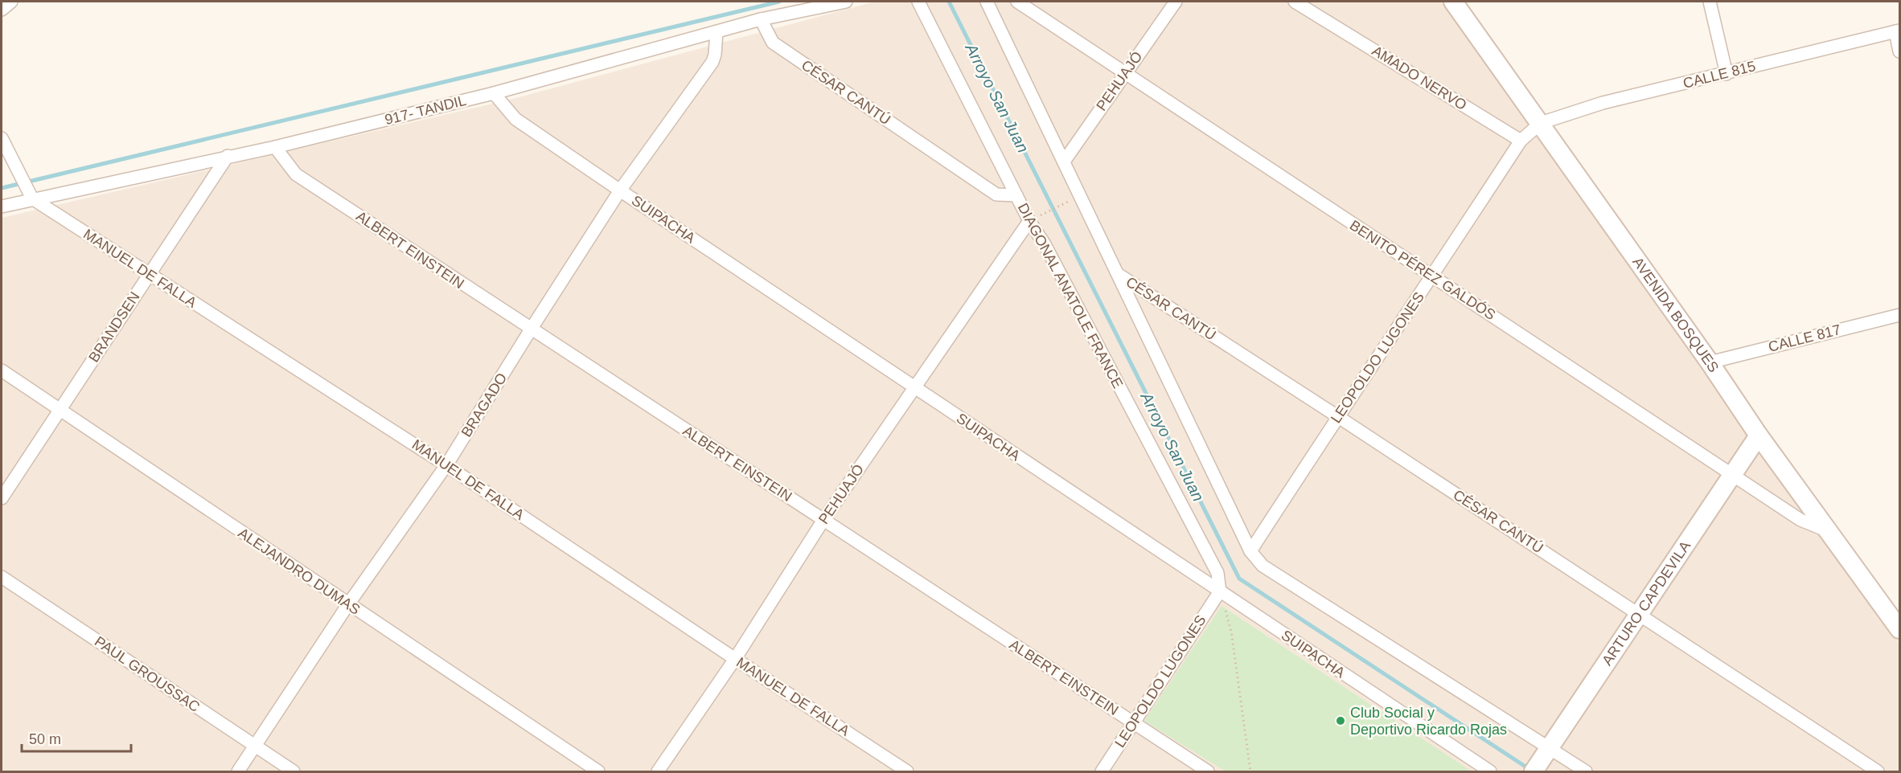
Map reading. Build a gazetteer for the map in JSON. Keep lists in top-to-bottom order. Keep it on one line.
{"streets":{"main road":["AVENIDA BOSQUES","ARTURO CAPDEVILA"],"street":["CALLE 815","AMADO NERVO","PEHUAJÓ","CÉSAR CANTÚ","917- TANDIL","SUIPACHA","ALBERT EINSTEIN","MANUEL DE FALLA","BENITO PÉREZ GALDÓS","DIAGONAL ANATOLE FRANCE","BRANDSEN","CALLE 817","LEOPOLDO LUGONES","BRAGADO","ALEJANDRO DUMAS","PAUL GROUSSAC"]},"crossings":[["CALLE 815","AVENIDA BOSQUES"],["AMADO NERVO","LEOPOLDO LUGONES"],["PEHUAJÓ","SUIPACHA"],["PEHUAJÓ","ALBERT EINSTEIN"],["PEHUAJÓ","MANUEL DE FALLA"],["PEHUAJÓ","BENITO PÉREZ GALDÓS"],["PEHUAJÓ","DIAGONAL ANATOLE FRANCE"],["CÉSAR CANTÚ","917- TANDIL"],["CÉSAR CANTÚ","DIAGONAL ANATOLE FRANCE"],["CÉSAR CANTÚ","LEOPOLDO LUGONES"],["CÉSAR CANTÚ","ARTURO CAPDEVILA"],["917- TANDIL","SUIPACHA"],["917- TANDIL","ALBERT EINSTEIN"],["917- TANDIL","MANUEL DE FALLA"],["917- TANDIL","BRANDSEN"],["917- TANDIL","BRAGADO"],["SUIPACHA","DIAGONAL ANATOLE FRANCE"],["SUIPACHA","LEOPOLDO LUGONES"],["SUIPACHA","BRAGADO"],["ALBERT EINSTEIN","LEOPOLDO LUGONES"],["ALBERT EINSTEIN","BRAGADO"],["MANUEL DE FALLA","BRANDSEN"],["MANUEL DE FALLA","BRAGADO"],["BENITO PÉREZ GALDÓS","AVENIDA BOSQUES"],["BENITO PÉREZ GALDÓS","LEOPOLDO LUGONES"],["BENITO PÉREZ GALDÓS","ARTURO CAPDEVILA"],["DIAGONAL ANATOLE FRANCE","LEOPOLDO LUGONES"],["AVENIDA BOSQUES","CALLE 817"],["AVENIDA BOSQUES","ARTURO CAPDEVILA"],["BRANDSEN","ALEJANDRO DUMAS"],["BRAGADO","ALEJANDRO DUMAS"],["BRAGADO","PAUL GROUSSAC"]],"water":["Arroyo San Juan"],"places":["Club Social y Deportivo Ricardo Rojas"],"scale_bar":"50 m"}
